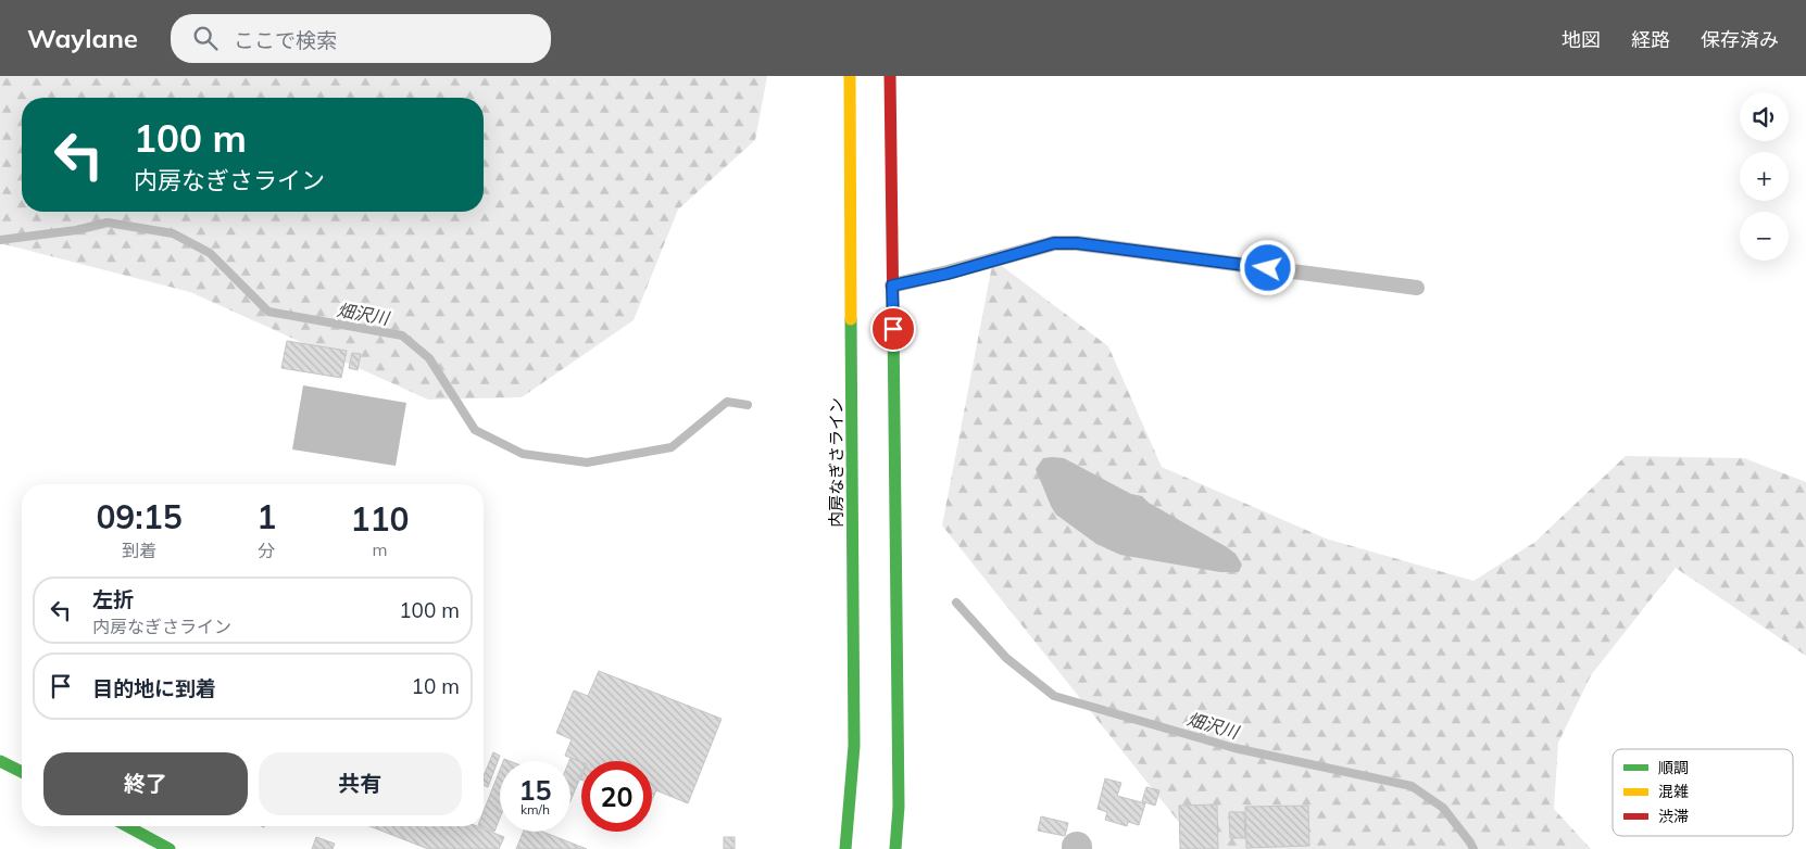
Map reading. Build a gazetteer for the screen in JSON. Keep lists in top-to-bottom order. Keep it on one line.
{"streets":{"main road":["内房なぎさライン"]},"water":["畑沢川"],"legend":["順調","混雑","渋滞"],"page":{"header":"Waylane","search":"ここで検索","nav":["地図","経路","保存済み"],"map_buttons":["+","−"],"turn":["100 m","内房なぎさライン"],"eta":["09:15","到着","1","分","110","m"],"list":[{"name":"左折","note":"内房なぎさライン","value":"100 m"},{"name":"目的地に到着","value":"10 m"}],"buttons":["終了","共有"],"speed":"15 km/h","limit":"20"}}
